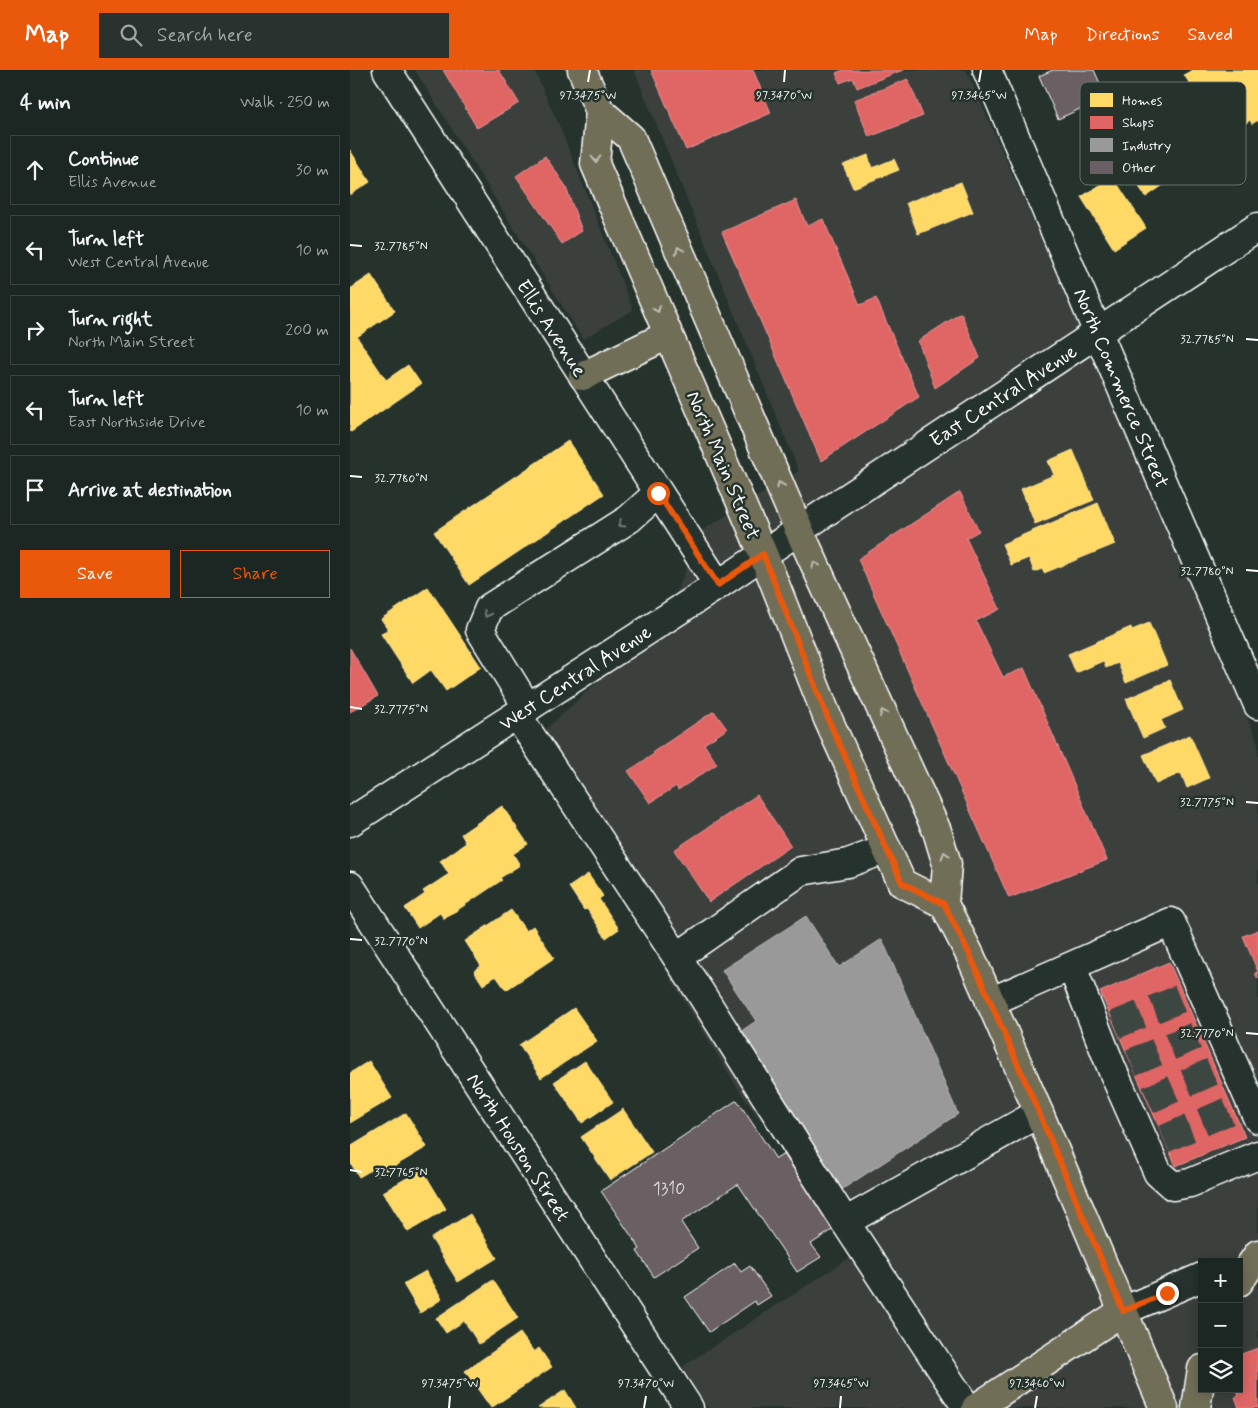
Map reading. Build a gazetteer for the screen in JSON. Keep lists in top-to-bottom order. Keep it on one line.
{"streets":{"main road":["North Main Street"],"street":["Ellis Avenue","North Commerce Street","East Central Avenue","West Central Avenue","North Houston Street"]},"crossings":[["Ellis Avenue","West Central Avenue"],["North Commerce Street","East Central Avenue"],["East Central Avenue","West Central Avenue"],["North Main Street","West Central Avenue"]],"house_numbers":["1310"],"legend":["Homes","Shops","Industry","Other"],"page":{"header":"Map","search":"Search here","nav":["Map","Directions","Saved"],"heading":["4 min","Walk · 250 m"],"list":[["Continue","Ellis Avenue","30 m"],["Turn left","West Central Avenue","10 m"],["Turn right","North Main Street","200 m"],["Turn left","East Northside Drive","10 m"],"Arrive at destination"],"buttons":["Save","Share"],"map_buttons":["+","−"]},"coordinates":["97.3475°W","97.3470°W","97.3465°W","32.7785°N","32.7780°N","32.7775°N","32.7770°N","32.7765°N","97.3460°W"]}
